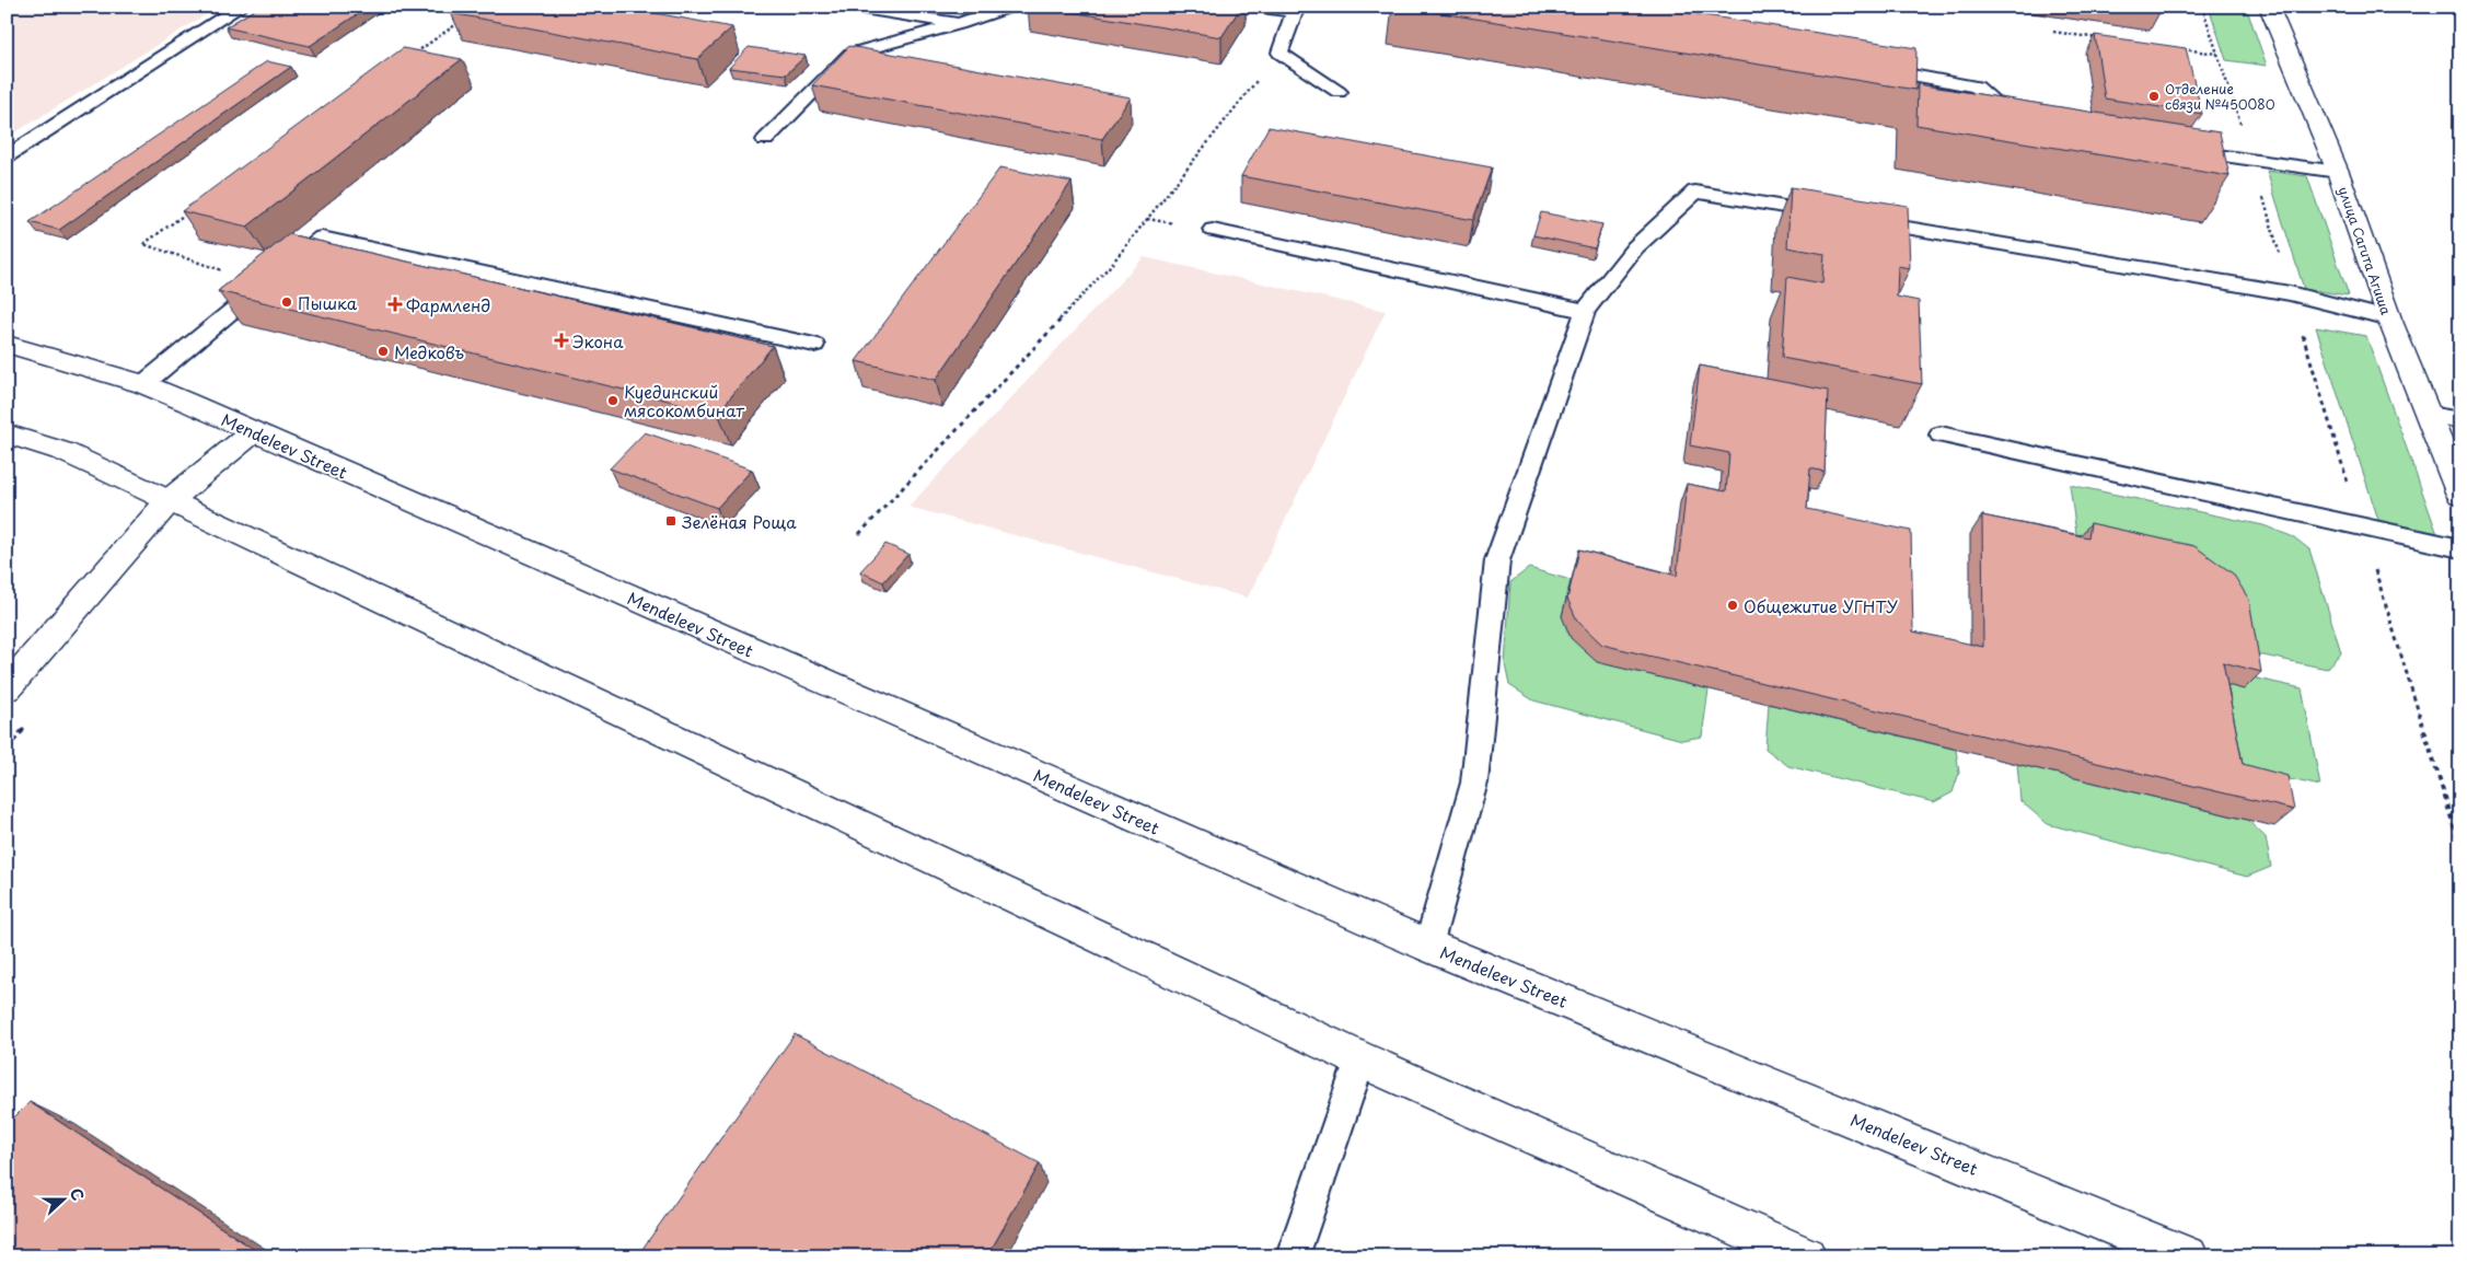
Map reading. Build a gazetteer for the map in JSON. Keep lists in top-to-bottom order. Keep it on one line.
{"streets":{"main road":["улица Сагита Агиша","Mendeleev Street"]},"places":{"other":["Отделение связи №450080","Пышка","Медковъ","Куединский мясокомбинат","Общежитие УГНТУ"],"health":["Фармленд","Экона"],"transit":["Зелёная Роща"]},"north":"right"}
